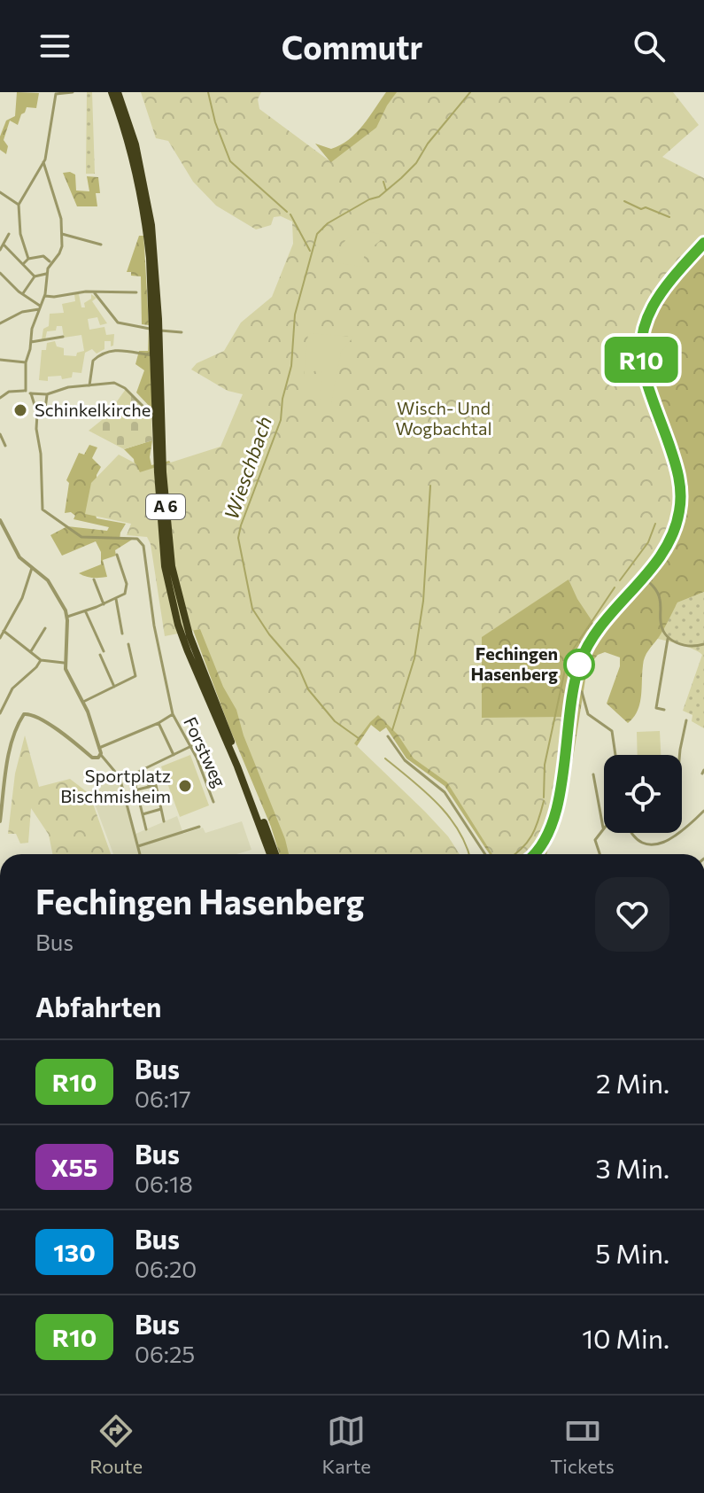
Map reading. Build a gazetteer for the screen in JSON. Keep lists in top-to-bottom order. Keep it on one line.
{"streets":{"highway":["A 6"],"street":["Forstweg"]},"water":["Wieschbach"],"parks":["Wisch- Und Wogbachtal"],"places":["Schinkelkirche","Fechingen Hasenberg","Sportplatz Bischmisheim"],"lines":["bus line R10"],"page":{"header":"Commutr","on_map":"R10","heading":[["Fechingen Hasenberg","Bus"],"Abfahrten"],"list":[{"mark":"R10","name":"Bus","note":"06:17","value":"2 Min."},{"mark":"X55","name":"Bus","note":"06:18","value":"3 Min."},{"mark":"130","name":"Bus","note":"06:20","value":"5 Min."},{"mark":"R10","name":"Bus","note":"06:25","value":"10 Min."}],"tabs":["Route","Karte","Tickets"]}}
